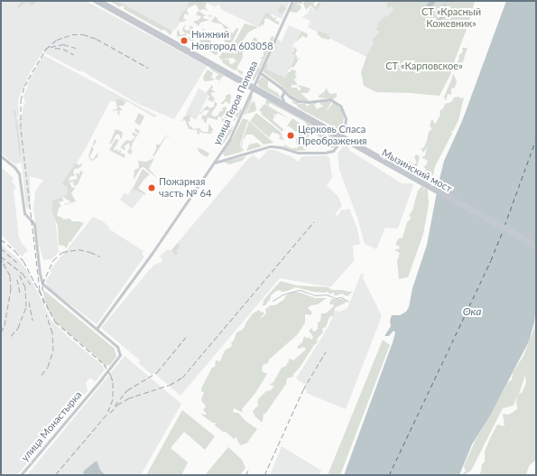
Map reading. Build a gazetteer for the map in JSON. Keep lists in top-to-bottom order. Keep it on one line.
{"streets":{"main road":["Мызинский мост"],"street":["улица Героя Попова","улица Монастырка"]},"crossings":[["улица Героя Попова","Мызинский мост"],["улица Героя Попова","улица Монастырка"]],"water":["Ока"],"parks":["СТ «Красный Кожевник»","СТ «Карповское»"],"places":["Нижний Новгород 603058","Церковь Спаса Преображения","Пожарная часть № 64"]}
